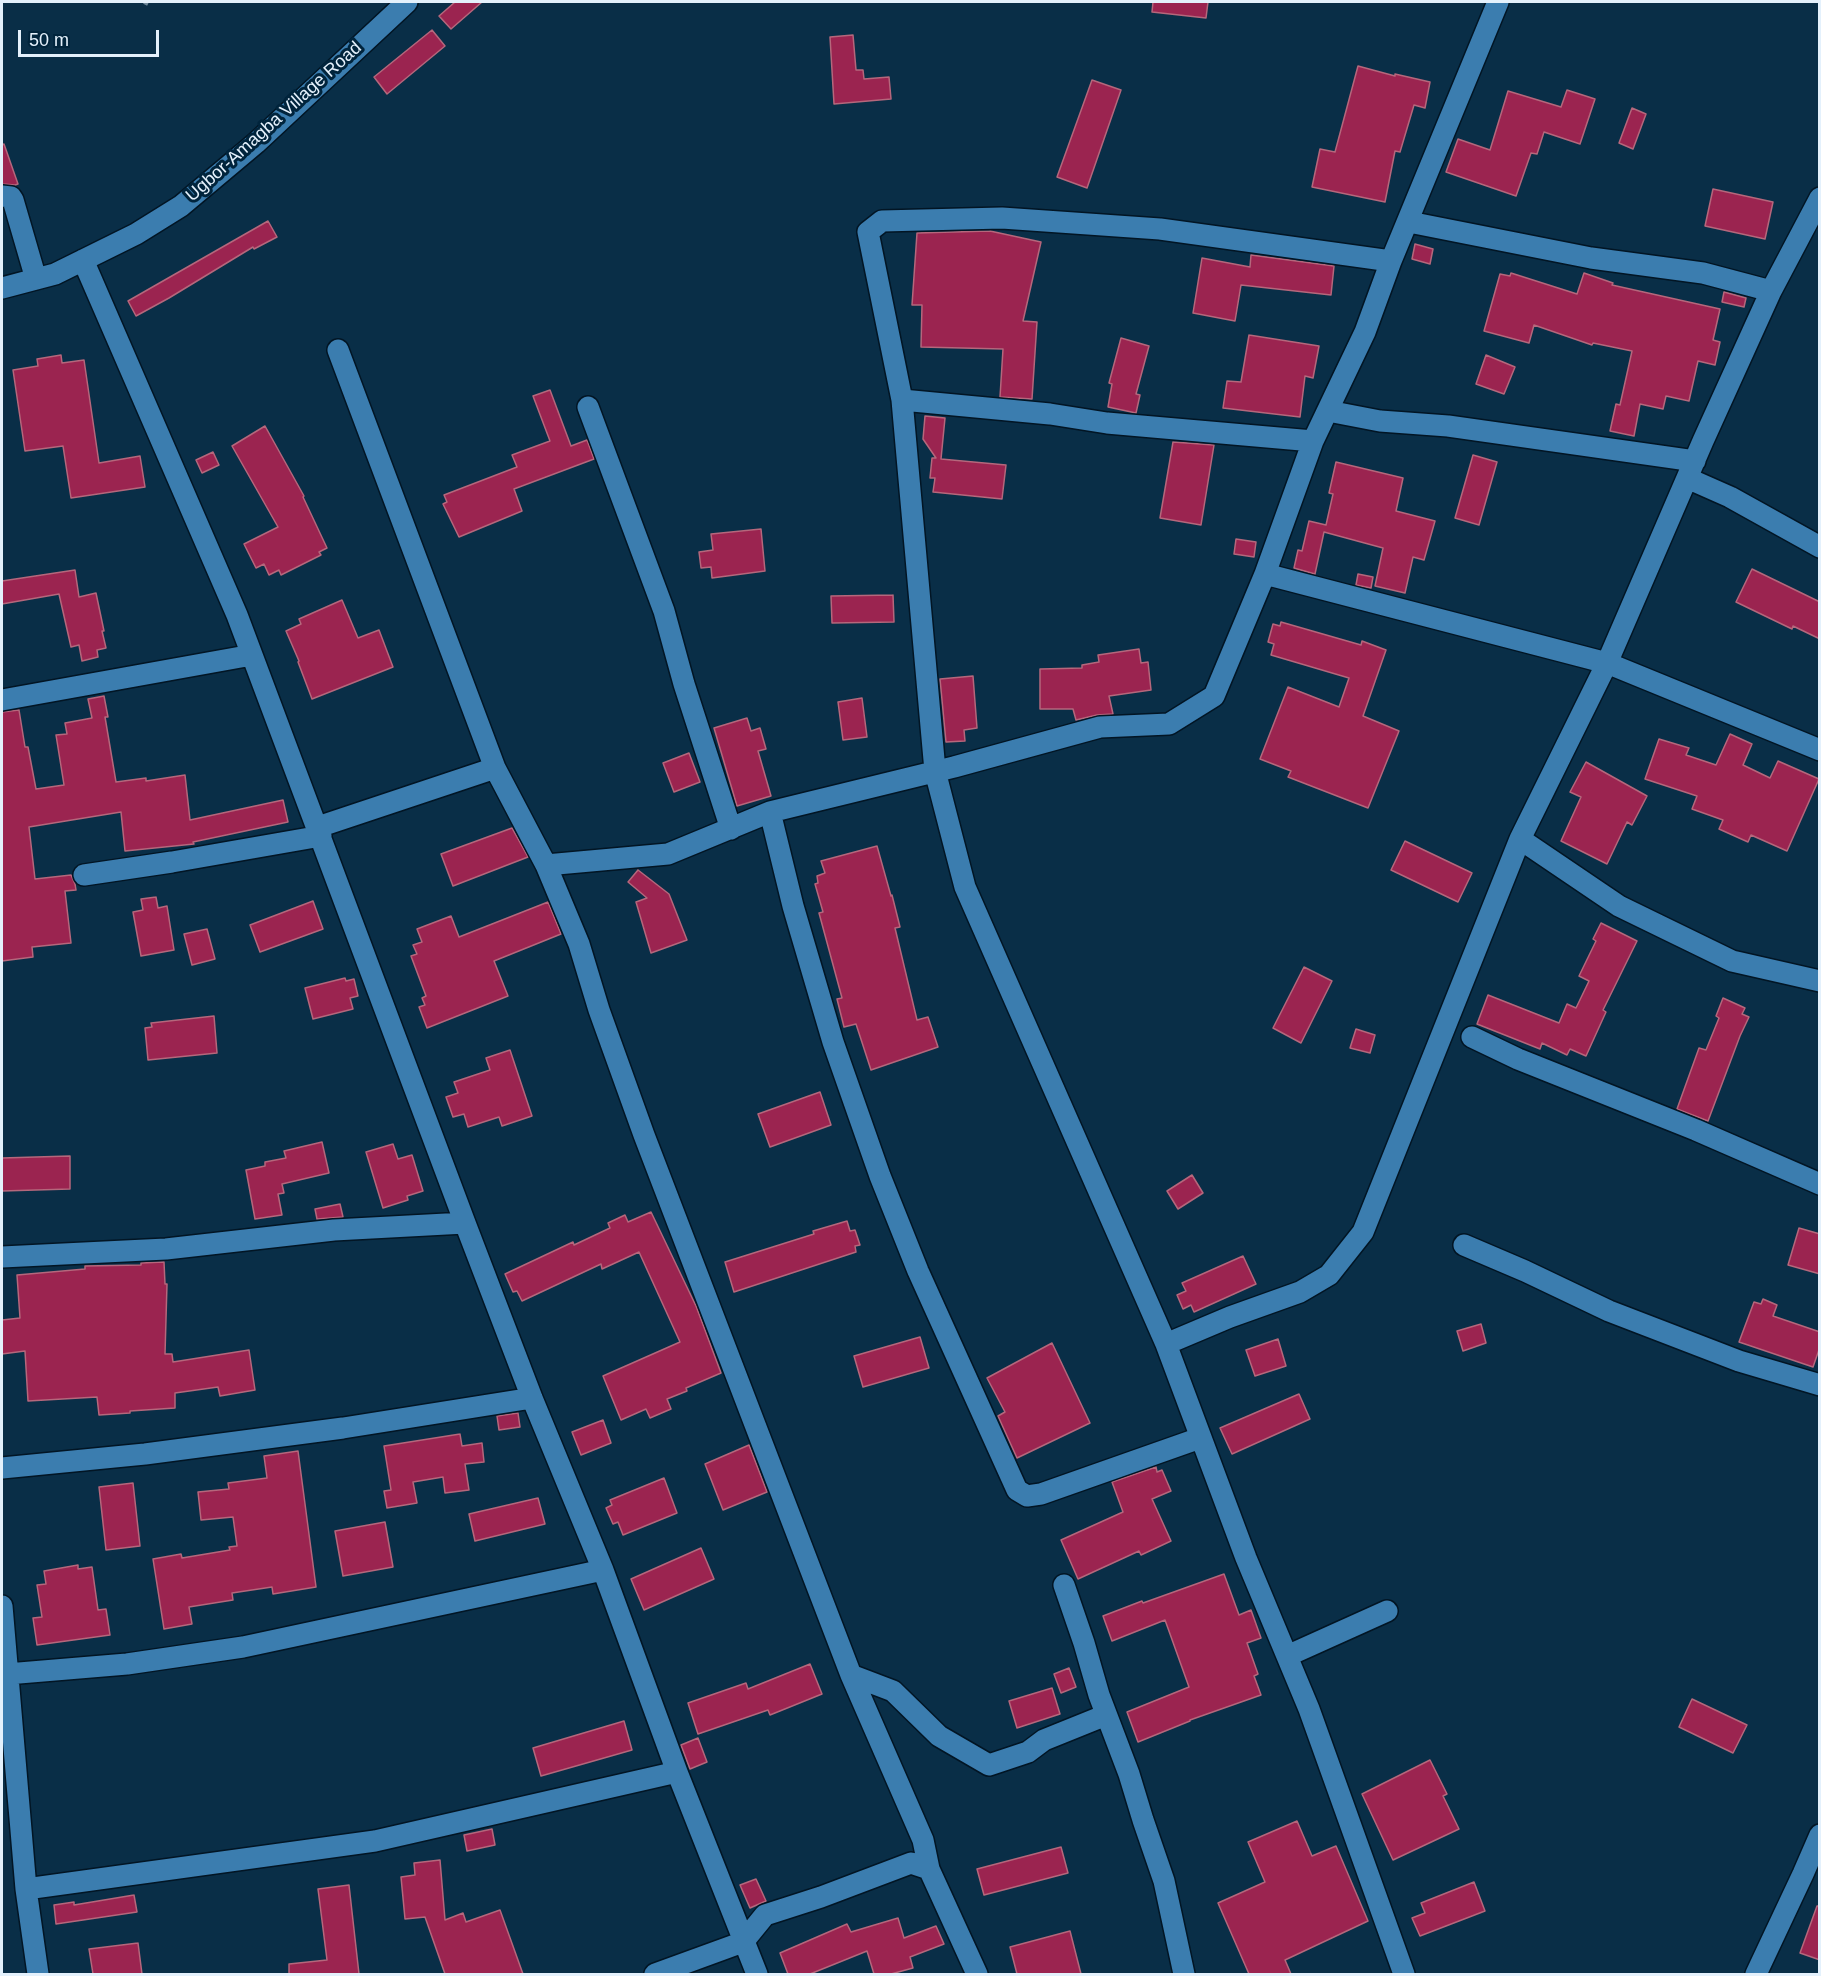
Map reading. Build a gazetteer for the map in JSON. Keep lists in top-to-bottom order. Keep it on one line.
{"streets":{"street":["Ugbor-Amagba Village Road"]},"scale_bar":"50 m"}
